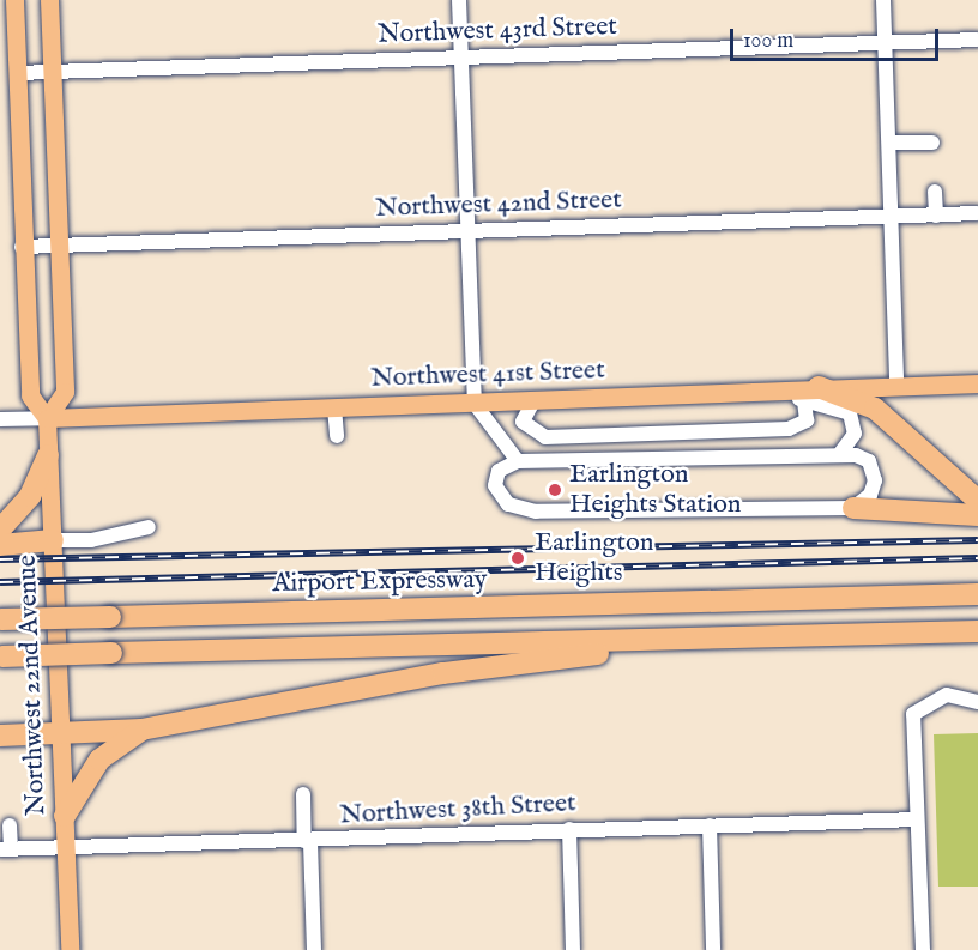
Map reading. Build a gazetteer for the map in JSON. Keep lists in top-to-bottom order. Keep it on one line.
{"streets":{"highway":["Airport Expressway"],"main road":["Northwest 41st Street","Northwest 22nd Avenue"],"street":["Northwest 43rd Street","Northwest 42nd Street","Northwest 38th Street"]},"crossings":[["Northwest 43rd Street","Northwest 22nd Avenue"],["Northwest 42nd Street","Northwest 22nd Avenue"],["Northwest 41st Street","Northwest 22nd Avenue"],["Northwest 22nd Avenue","Northwest 38th Street"]],"places":["Earlington Heights Station","Earlington Heights"],"scale_bar":"100 m"}
